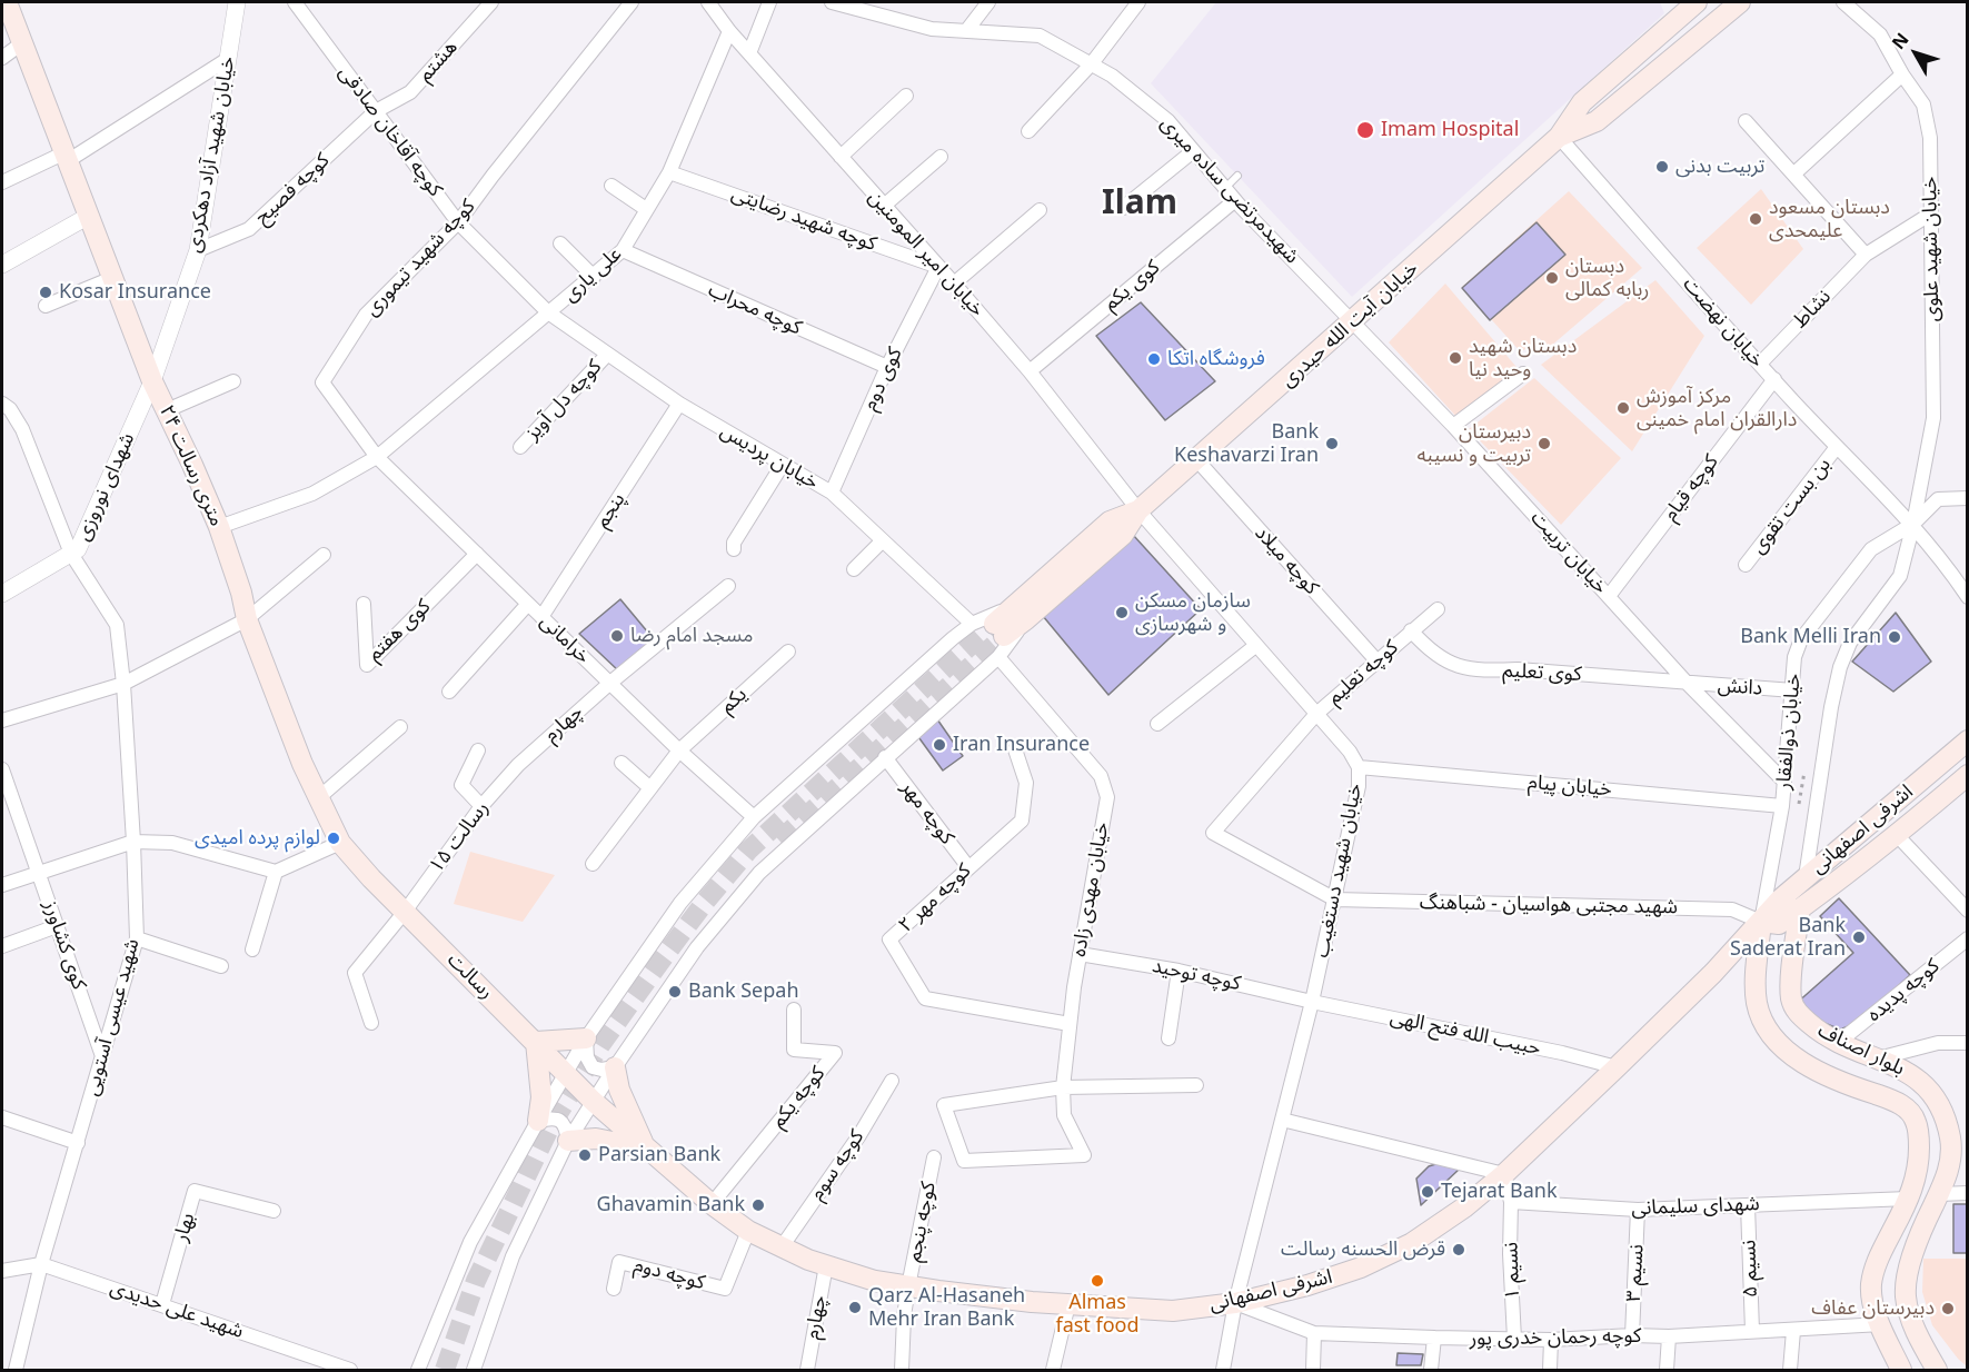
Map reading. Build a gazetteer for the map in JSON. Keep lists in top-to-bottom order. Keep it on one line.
{"streets":{"main road":["خیابان آیت الله حیدری","۲۴ متری رسالت","اشرفی اصفهانی","رسالت","بلوار اصناف"],"street":["هشتم","کوچه آقاخان صادقی","خیابان شهید آزاد دهکردی","کوچه فصیح","شهیدمرتضی ساده میری","کوچه شهید رضایتی","خیابان شهید علوی","خیابان امیر المومنین","کوچه شهید تیموری","علی یاری","کوی یکم","کوچه محراب","نشاط","خیابان نهضت","کوی دوم","کوچه دل آویز","خیابان پردیس","شهدای نوروزی","کوچه قیام","بن بست تقوی","پنجم","خیابان تربیت","کوچه میلاد","کوی هفتم","خرامانی","کوچه تعلیم","کوی تعلیم","دانش","یکم","چهارم","خیابان ذوالفقار","خیابان پیام","کوچه مهر","رسالت ۱۵","خیابان شهید دستغیب","خیابان مهدی زاده","کوچه مهر ۲","شهید مجتبی هواسیان - شباهنگ","کوی کشاورز","کوچه توحید","کوچه پدیده","شهید عیسی آستویی","حبیب الله فتح الهی","کوچه یکم","کوچه سوم","شهدای سلیمانی","کوچه پنجم","بهار","نسیم ۵","نسیم ۱","نسیم ۳","کوچه دوم","شهید علی حدیدی","کوچه رحمان خدری پور"]},"crossings":[["هشتم","کوچه آقاخان صادقی"],["هشتم","کوچه فصیح"],["کوچه آقاخان صادقی","کوچه فصیح"],["کوچه آقاخان صادقی","کوچه شهید تیموری"],["کوچه آقاخان صادقی","علی یاری"],["کوچه آقاخان صادقی","خیابان پردیس"],["خیابان شهید آزاد دهکردی","کوچه فصیح"],["خیابان شهید آزاد دهکردی","۲۴ متری رسالت"],["خیابان شهید آزاد دهکردی","شهدای نوروزی"],["شهیدمرتضی ساده میری","کوی یکم"],["شهیدمرتضی ساده میری","خیابان آیت الله حیدری"],["شهیدمرتضی ساده میری","خیابان تربیت"],["کوچه شهید رضایتی","خیابان امیر المومنین"],["کوچه شهید رضایتی","علی یاری"],["کوچه شهید رضایتی","کوی دوم"],["خیابان شهید علوی","نشاط"],["خیابان شهید علوی","خیابان نهضت"],["خیابان شهید علوی","خیابان ذوالفقار"],["خیابان امیر المومنین","علی یاری"],["خیابان امیر المومنین","کوی یکم"],["خیابان امیر المومنین","خیابان آیت الله حیدری"],["خیابان امیر المومنین","کوی دوم"],["خیابان امیر المومنین","خیابان شهید دستغیب"],["کوچه شهید تیموری","علی یاری"],["کوچه شهید تیموری","خرامانی"],["علی یاری","کوچه محراب"],["علی یاری","خیابان پردیس"],["علی یاری","۲۴ متری رسالت"],["علی یاری","خرامانی"],["کوچه محراب","کوی دوم"],["نشاط","خیابان نهضت"],["خیابان نهضت","خیابان آیت الله حیدری"],["خیابان نهضت","کوچه قیام"],["خیابان نهضت","بن بست تقوی"],["خیابان نهضت","خیابان ذوالفقار"],["خیابان آیت الله حیدری","خیابان تربیت"],["خیابان آیت الله حیدری","کوچه میلاد"],["خیابان آیت الله حیدری","خیابان شهید دستغیب"],["کوی دوم","خیابان پردیس"],["کوچه دل آویز","خیابان پردیس"],["خیابان پردیس","پنجم"],["۲۴ متری رسالت","شهدای نوروزی"],["۲۴ متری رسالت","رسالت ۱۵"],["۲۴ متری رسالت","رسالت"],["شهدای نوروزی","شهید عیسی آستویی"],["کوچه قیام","خیابان تربیت"],["پنجم","خرامانی"],["خیابان تربیت","کوی تعلیم"],["خیابان تربیت","دانش"],["خیابان تربیت","خیابان ذوالفقار"],["کوچه میلاد","کوچه تعلیم"],["کوی هفتم","خرامانی"],["خرامانی","یکم"],["خرامانی","چهارم"],["کوچه تعلیم","کوی تعلیم"],["کوچه تعلیم","خیابان شهید دستغیب"],["کوچه تعلیم","شهید مجتبی هواسیان - شباهنگ"],["کوی تعلیم","دانش"],["دانش","خیابان ذوالفقار"],["چهارم","اشرفی اصفهانی"],["چهارم","رسالت ۱۵"],["خیابان ذوالفقار","خیابان پیام"],["خیابان ذوالفقار","اشرفی اصفهانی"],["خیابان ذوالفقار","شهید مجتبی هواسیان - شباهنگ"],["خیابان ذوالفقار","بلوار اصناف"],["خیابان پیام","خیابان شهید دستغیب"],["کوچه مهر","کوچه مهر ۲"],["اشرفی اصفهانی","خیابان شهید دستغیب"],["اشرفی اصفهانی","شهید مجتبی هواسیان - شباهنگ"],["اشرفی اصفهانی","رسالت"],["اشرفی اصفهانی","حبیب الله فتح الهی"],["اشرفی اصفهانی","بلوار اصناف"],["اشرفی اصفهانی","کوچه یکم"],["اشرفی اصفهانی","کوچه سوم"],["اشرفی اصفهانی","کوچه پنجم"],["اشرفی اصفهانی","کوچه دوم"],["اشرفی اصفهانی","کوچه رحمان خدری پور"],["رسالت ۱۵","رسالت"],["خیابان شهید دستغیب","شهید مجتبی هواسیان - شباهنگ"],["خیابان شهید دستغیب","کوچه توحید"],["خیابان شهید دستغیب","حبیب الله فتح الهی"],["خیابان شهید دستغیب","کوچه رحمان خدری پور"],["خیابان مهدی زاده","کوچه مهر ۲"],["خیابان مهدی زاده","کوچه توحید"],["کوی کشاورز","شهید عیسی آستویی"],["کوچه توحید","حبیب الله فتح الهی"],["کوچه پدیده","بلوار اصناف"],["شهید عیسی آستویی","شهید علی حدیدی"],["شهدای سلیمانی","نسیم ۵"],["شهدای سلیمانی","نسیم ۱"],["شهدای سلیمانی","نسیم ۳"],["بهار","شهید علی حدیدی"],["نسیم ۵","کوچه رحمان خدری پور"],["نسیم ۱","کوچه رحمان خدری پور"],["نسیم ۳","کوچه رحمان خدری پور"]],"districts":["Ilam"],"places":["Imam Hospital","تربیت بدنی","دبستان مسعود علیمحدی","دبستان ربابه کمالی","Kosar Insurance","دبستان شهید وحید نیا","فروشگاه اتکا","مرکز آموزش دارالقران امام خمینی","Bank Keshavarzi Iran","دبیرستان تربیت و نسیبه","سازمان مسکن و شهرسازی","مسجد امام رضا","Bank Melli Iran","Iran Insurance","لوازم پرده امیدی","Bank Saderat Iran","Bank Sepah","Parsian Bank","Tejarat Bank","Ghavamin Bank","قرض الحسنه رسالت","Almas fast food","Qarz Al-Hasaneh Mehr Iran Bank","دبیرستان عفاف"],"north":"top left"}
